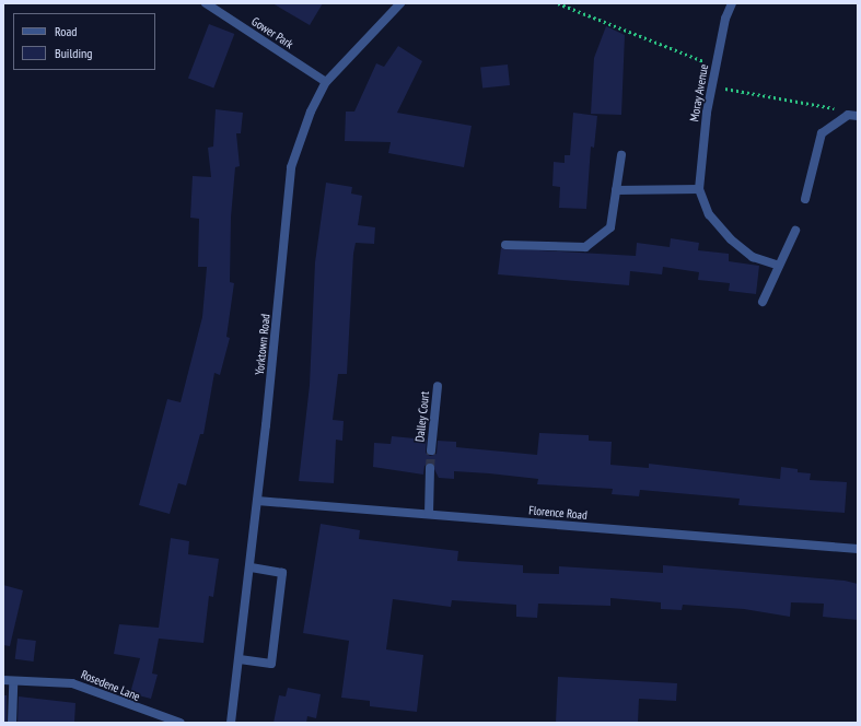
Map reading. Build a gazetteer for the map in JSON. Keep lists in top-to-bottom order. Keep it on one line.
{"streets":{"street":["Gower Park","Moray Avenue","Yorktown Road","Dalley Court","Florence Road","Rosedene Lane"]},"crossings":[["Gower Park","Yorktown Road"],["Yorktown Road","Florence Road"]],"legend":["Road","Building"]}
